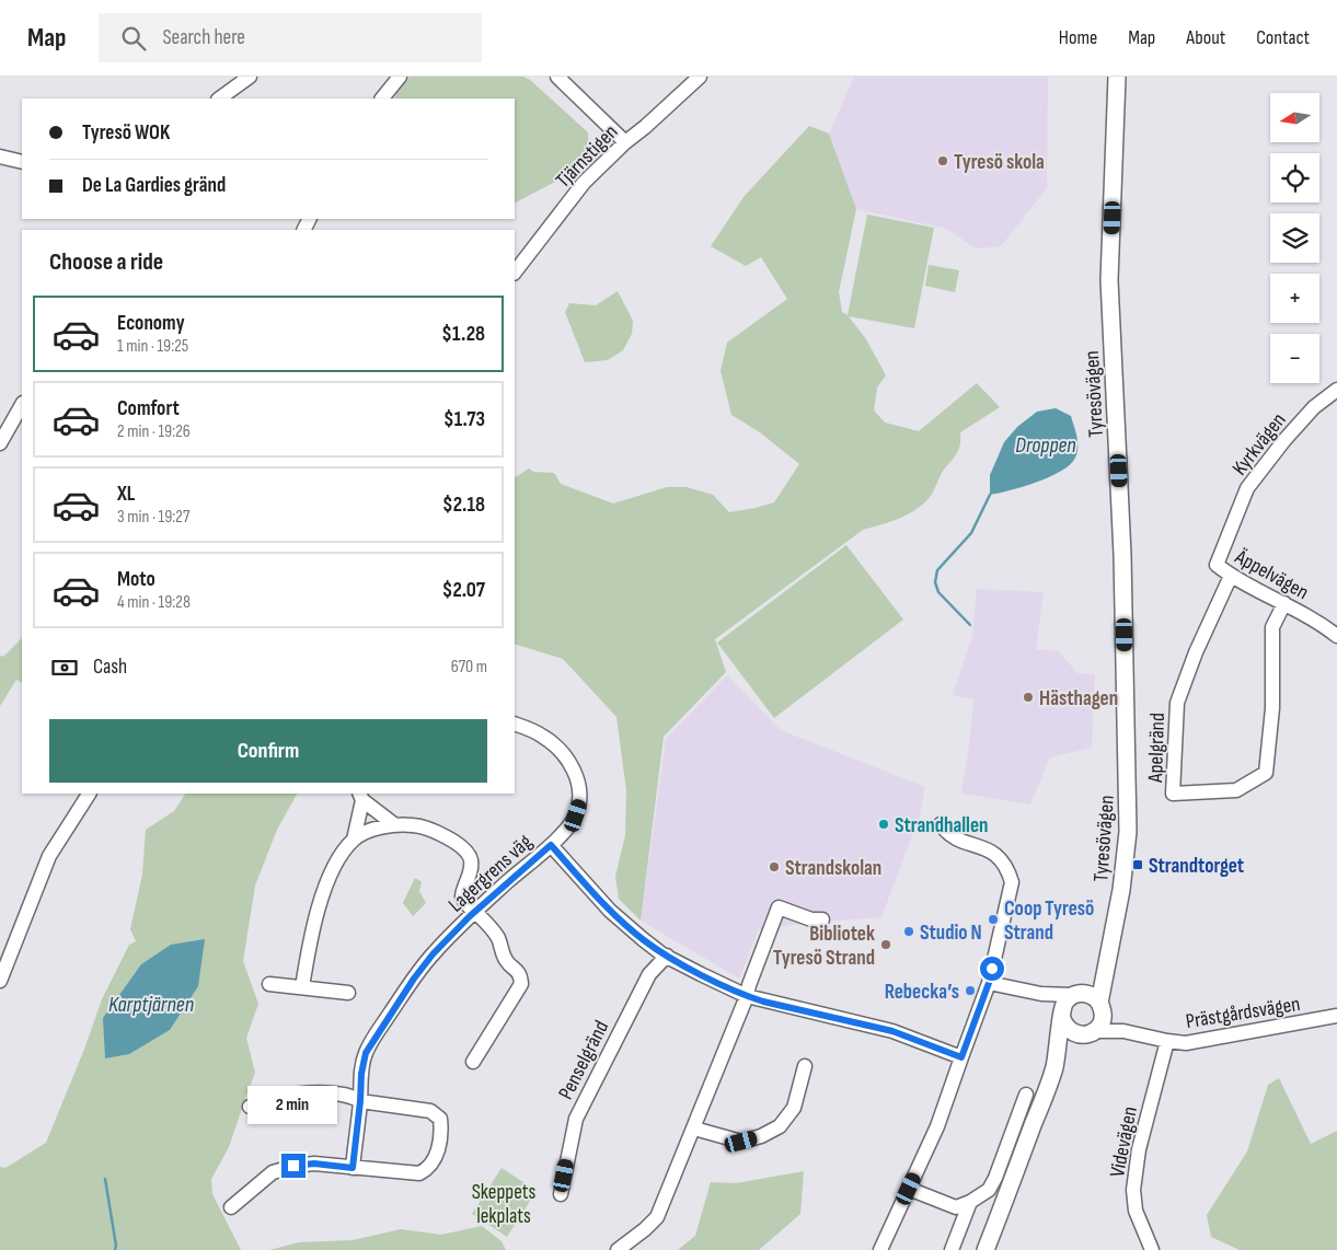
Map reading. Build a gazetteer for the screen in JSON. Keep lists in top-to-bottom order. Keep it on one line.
{"streets":{"main road":["Tyresövägen"],"street":["Tjärnstigen","Kyrkvägen","Äppelvägen","Apelgränd","Lagergrens väg","Prästgårdsvägen","Penselgränd","Videvägen"]},"crossings":[["Tyresövägen","Prästgårdsvägen"],["Kyrkvägen","Äppelvägen"],["Äppelvägen","Apelgränd"],["Lagergrens väg","Penselgränd"],["Prästgårdsvägen","Videvägen"]],"water":["Droppen","Karptjärnen"],"parks":["Skeppets lekplats"],"places":{"other":["Tyresö skola","Hästhagen","Strandhallen","Strandskolan","Coop Tyresö Strand","Studio N","Bibliotek Tyresö Strand","Rebecka’s"],"transit":["Strandtorget"]},"north":"left","page":{"header":"Map","search":"Search here","nav":["Home","Map","About","Contact"],"map_buttons":["+","−"],"banner":["Tyresö WOK","De La Gardies gränd"],"heading":"Choose a ride","list":[{"name":"Economy","note":"1 min · 19:25","value":"$1.28"},{"name":"Comfort","note":"2 min · 19:26","value":"$1.73"},{"name":"XL","note":"3 min · 19:27","value":"$2.18"},{"name":"Moto","note":"4 min · 19:28","value":"$2.07"}],"pay":["Cash","670 m"],"buttons":"Confirm","bubble":"2 min"}}
